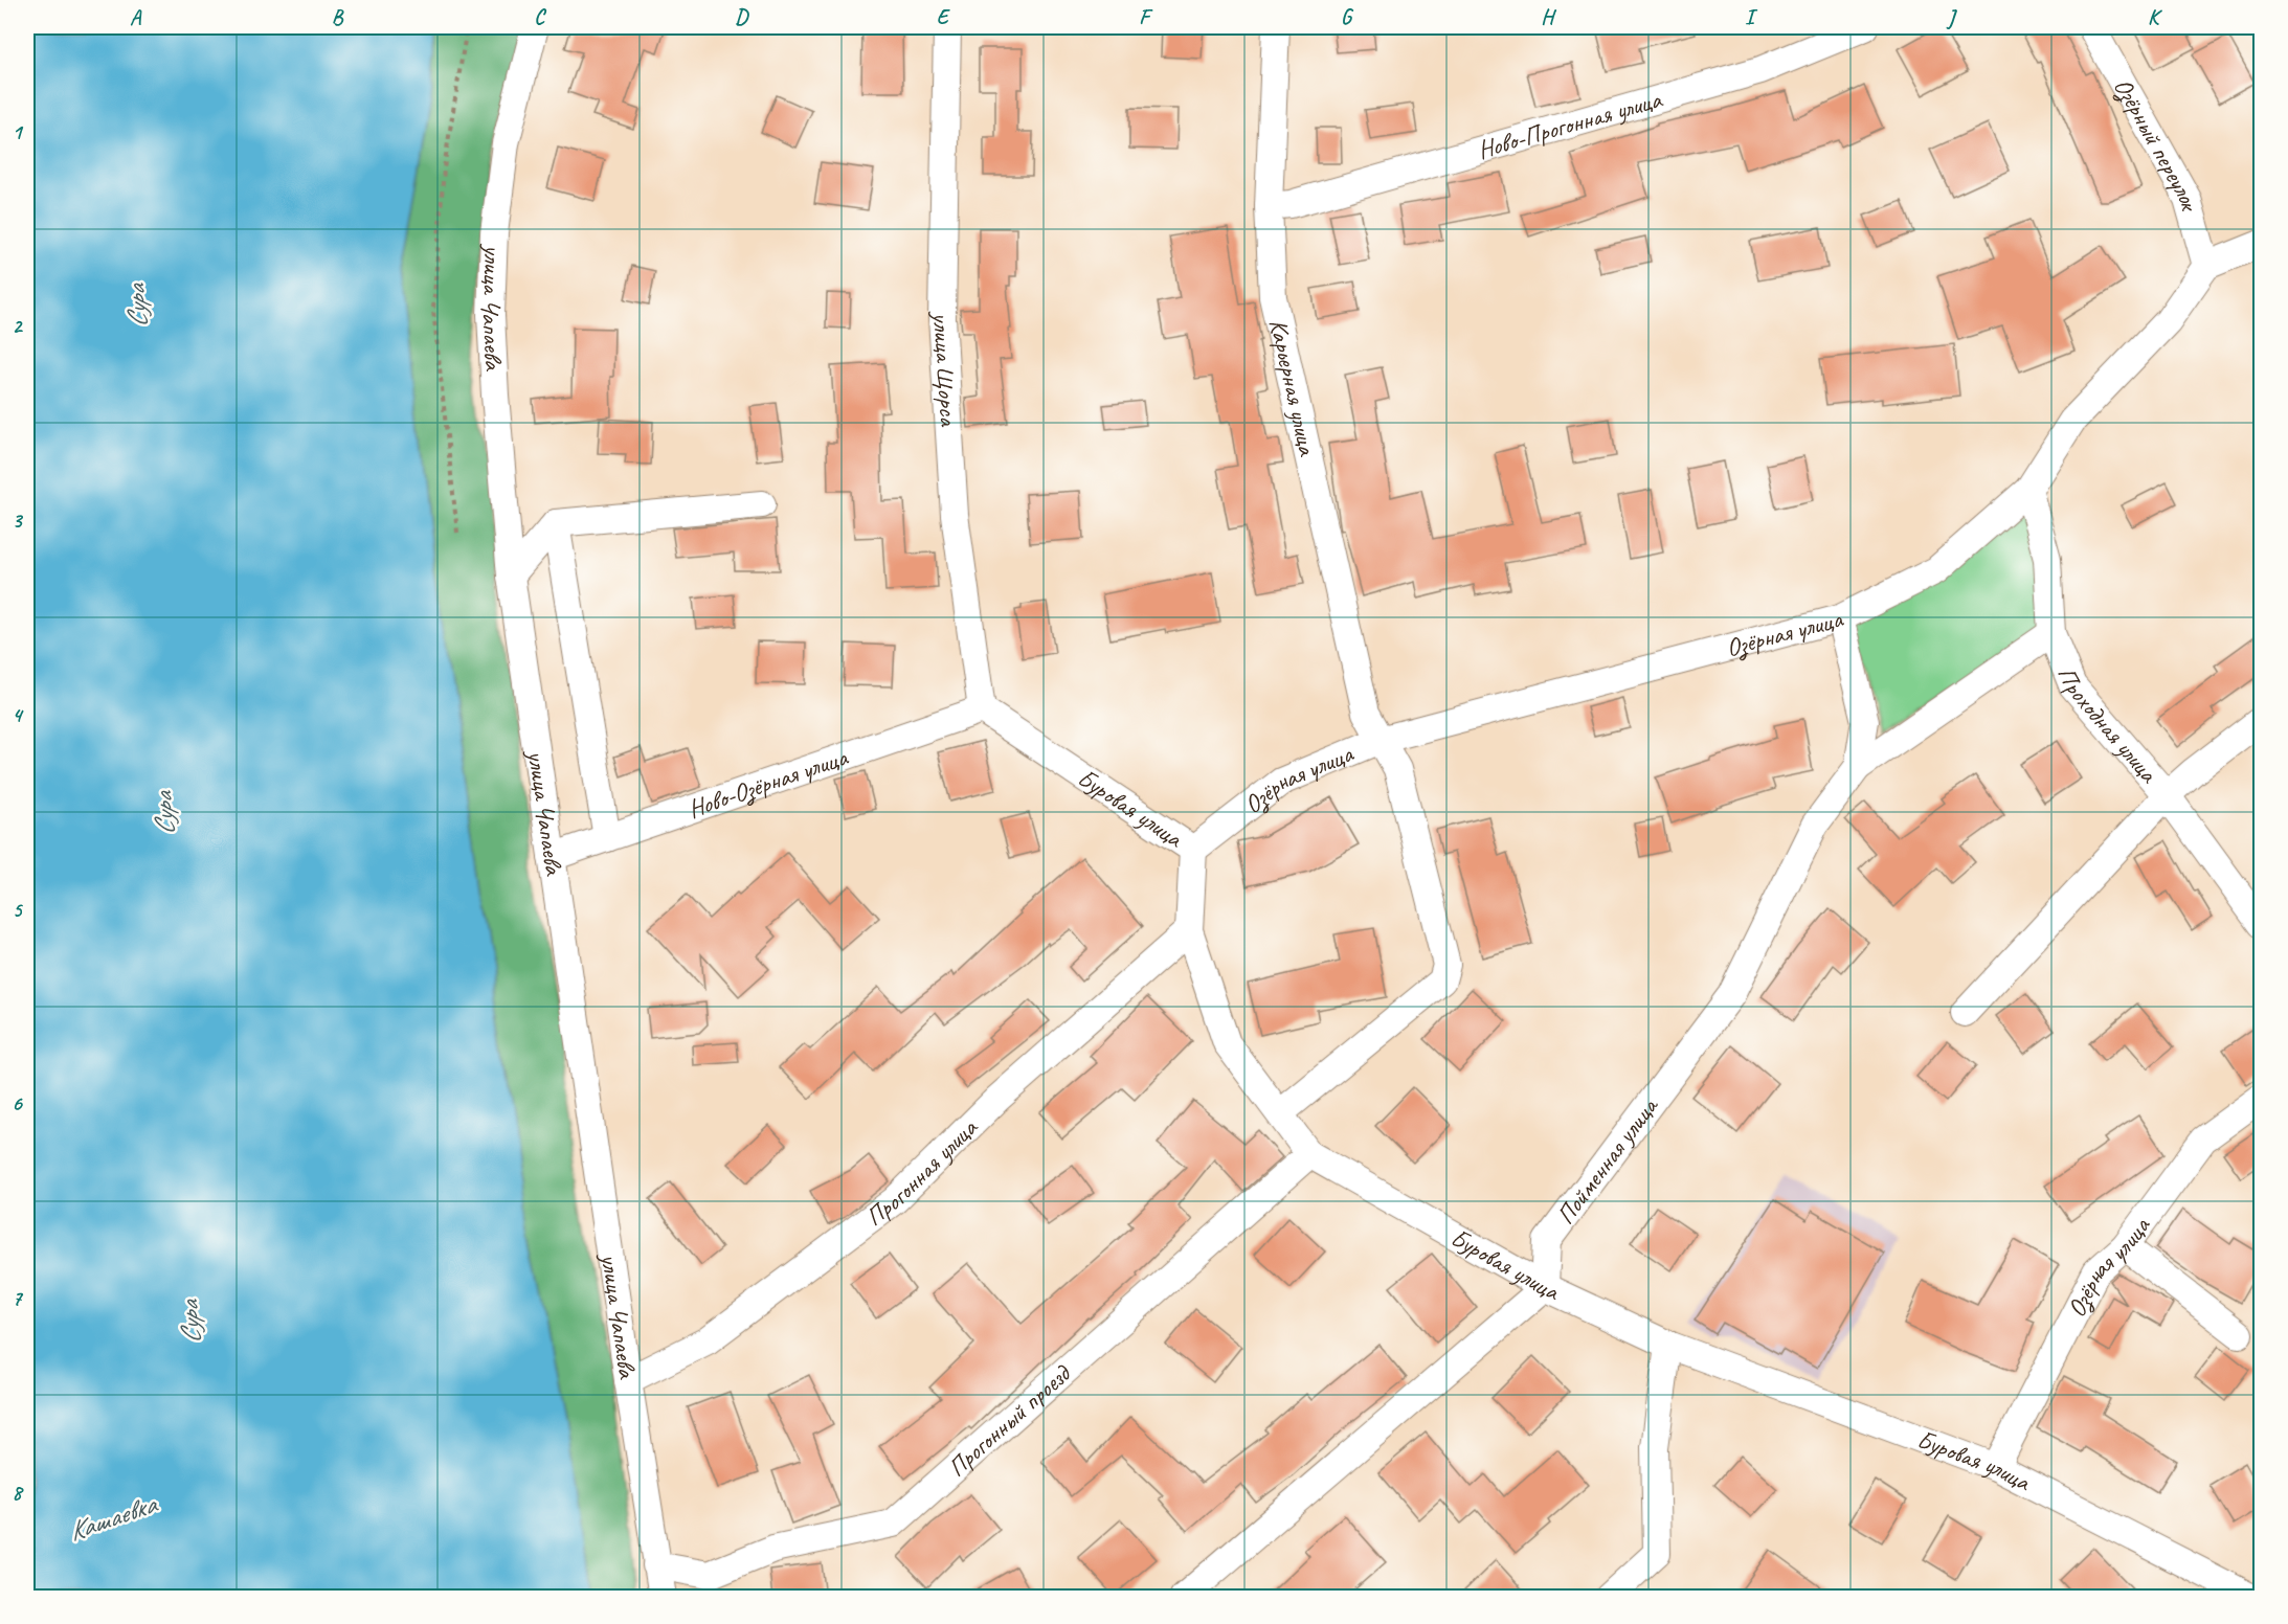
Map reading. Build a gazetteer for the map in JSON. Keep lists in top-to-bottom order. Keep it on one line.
{"streets":{"street":["Ново-Прогонная улица","Озёрный переулок","улица Чапаева","улица Щорса","Карьерная улица","Озёрная улица","Проходная улица","Ново-Озёрная улица","Буровая улица","Пойменная улица","Прогонная улица","Прогонный проезд"]},"crossings":[["Ново-Прогонная улица","Карьерная улица"],["Озёрный переулок","Озёрная улица"],["улица Чапаева","Ново-Озёрная улица"],["улица Чапаева","Прогонная улица"],["улица Чапаева","Прогонный проезд"],["улица Щорса","Ново-Озёрная улица"],["улица Щорса","Буровая улица"],["Карьерная улица","Озёрная улица"],["Карьерная улица","Буровая улица"],["Озёрная улица","Проходная улица"],["Озёрная улица","Буровая улица"],["Озёрная улица","Пойменная улица"],["Ново-Озёрная улица","Буровая улица"],["Буровая улица","Пойменная улица"],["Буровая улица","Прогонная улица"],["Буровая улица","Прогонный проезд"]],"water":["Сура","Кашаевка"],"grid":{"columns":["A","B","C","D","E","F","G","H","I","J","K"],"rows":["1","2","3","4","5","6","7","8"]}}
